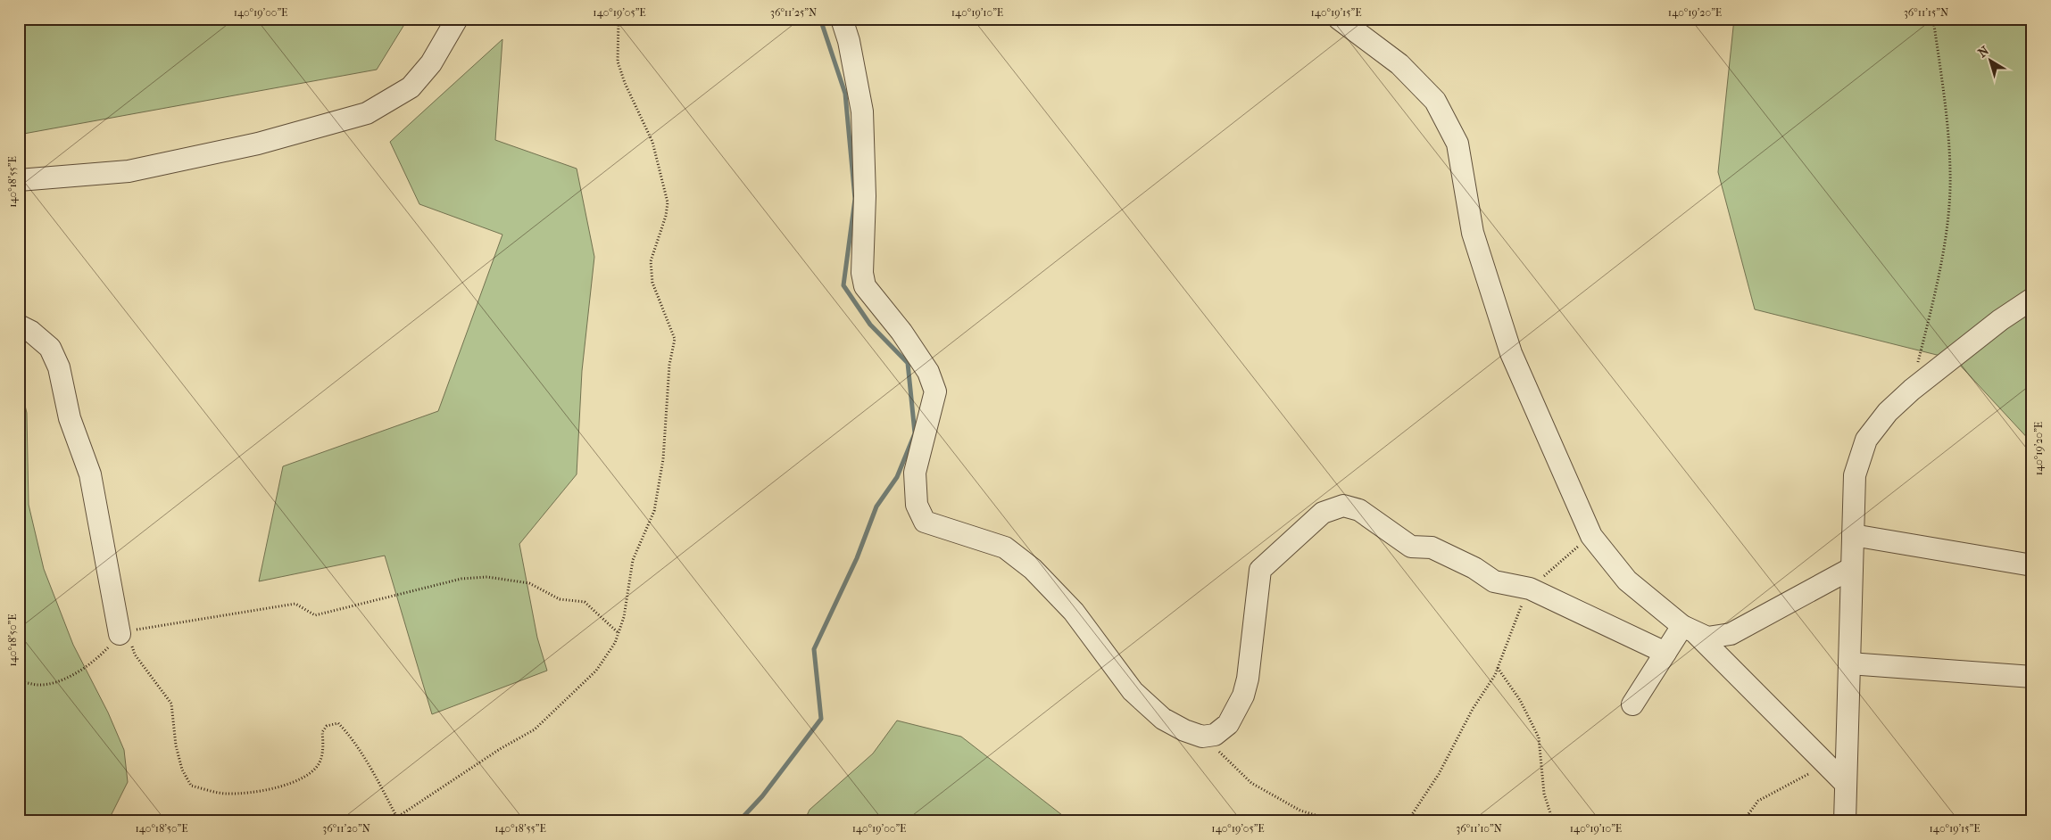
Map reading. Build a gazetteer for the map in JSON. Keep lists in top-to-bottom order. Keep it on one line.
{"north":"top left","coordinates":["140°19'00\"E","140°19'05\"E","36°11'25\"N","140°19'10\"E","140°19'15\"E","140°19'20\"E","36°11'15\"N","140°18'55\"E","140°18'50\"E","36°11'20\"N","36°11'10\"N"]}
